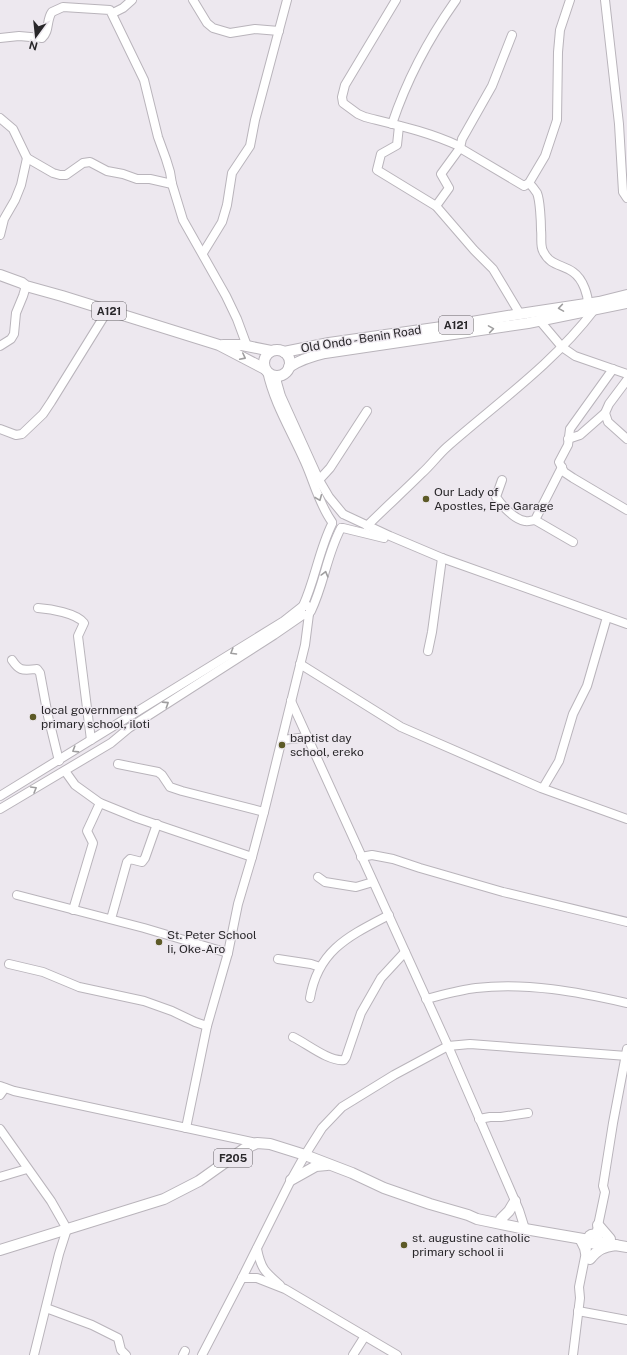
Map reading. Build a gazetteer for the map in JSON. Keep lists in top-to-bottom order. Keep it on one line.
{"streets":{"main road":["A121","Old Ondo - Benin Road","F205"]},"places":["Our Lady of Apostles, Epe Garage","local government primary school, iloti","baptist day school, ereko","St. Peter School Ii, Oke-Aro","st. augustine catholic primary school ii"],"north":"bottom"}
